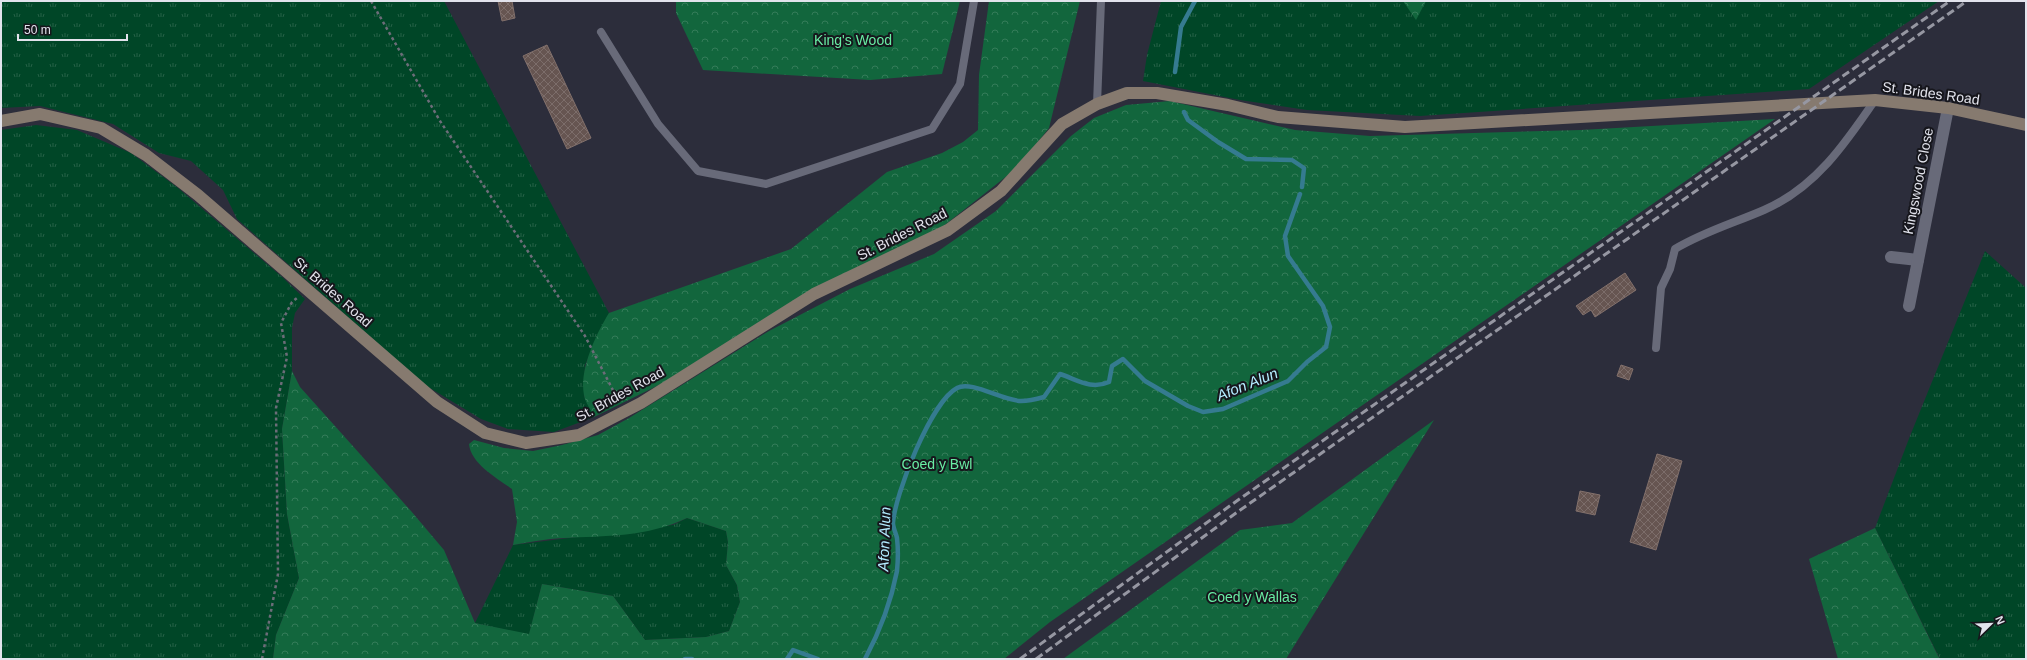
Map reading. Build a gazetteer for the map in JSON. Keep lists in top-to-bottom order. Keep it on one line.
{"streets":{"main road":["St. Brides Road"],"street":["Kingswood Close"]},"crossings":[["St. Brides Road","Kingswood Close"]],"water":["Afon Alun"],"parks":["King's Wood","Coed y Bwl","Coed y Wallas"],"scale_bar":"50 m","north":"top right"}
